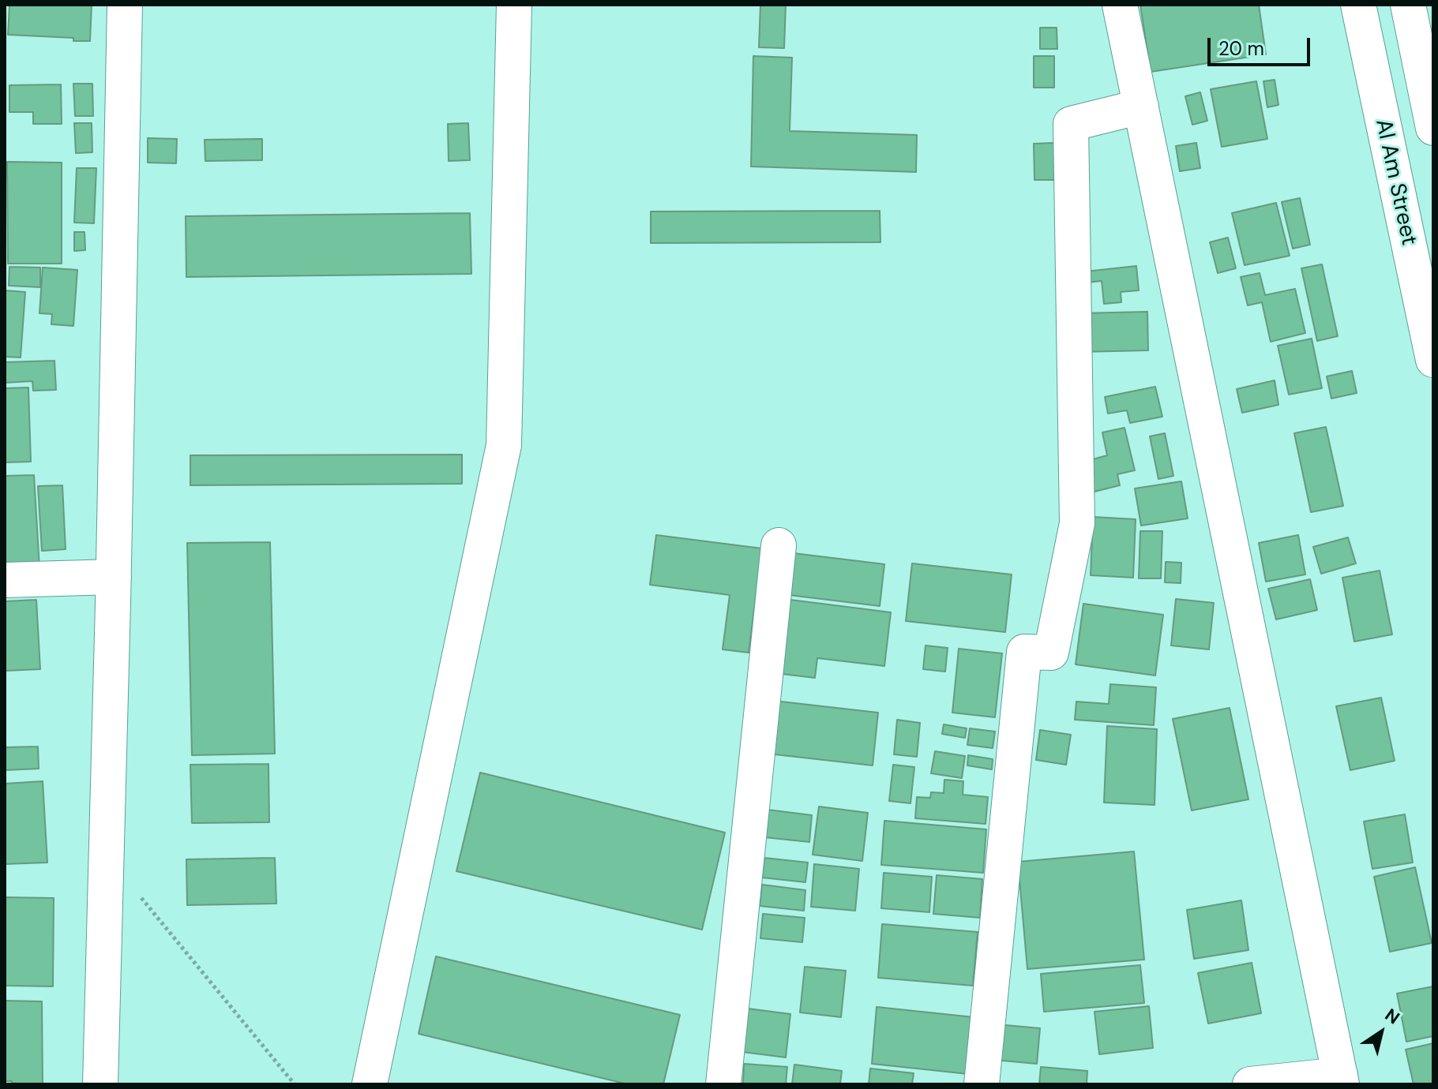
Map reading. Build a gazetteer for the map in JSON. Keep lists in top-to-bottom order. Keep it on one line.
{"streets":{"street":["Al Am Street"]},"scale_bar":"20 m","north":"top right"}
